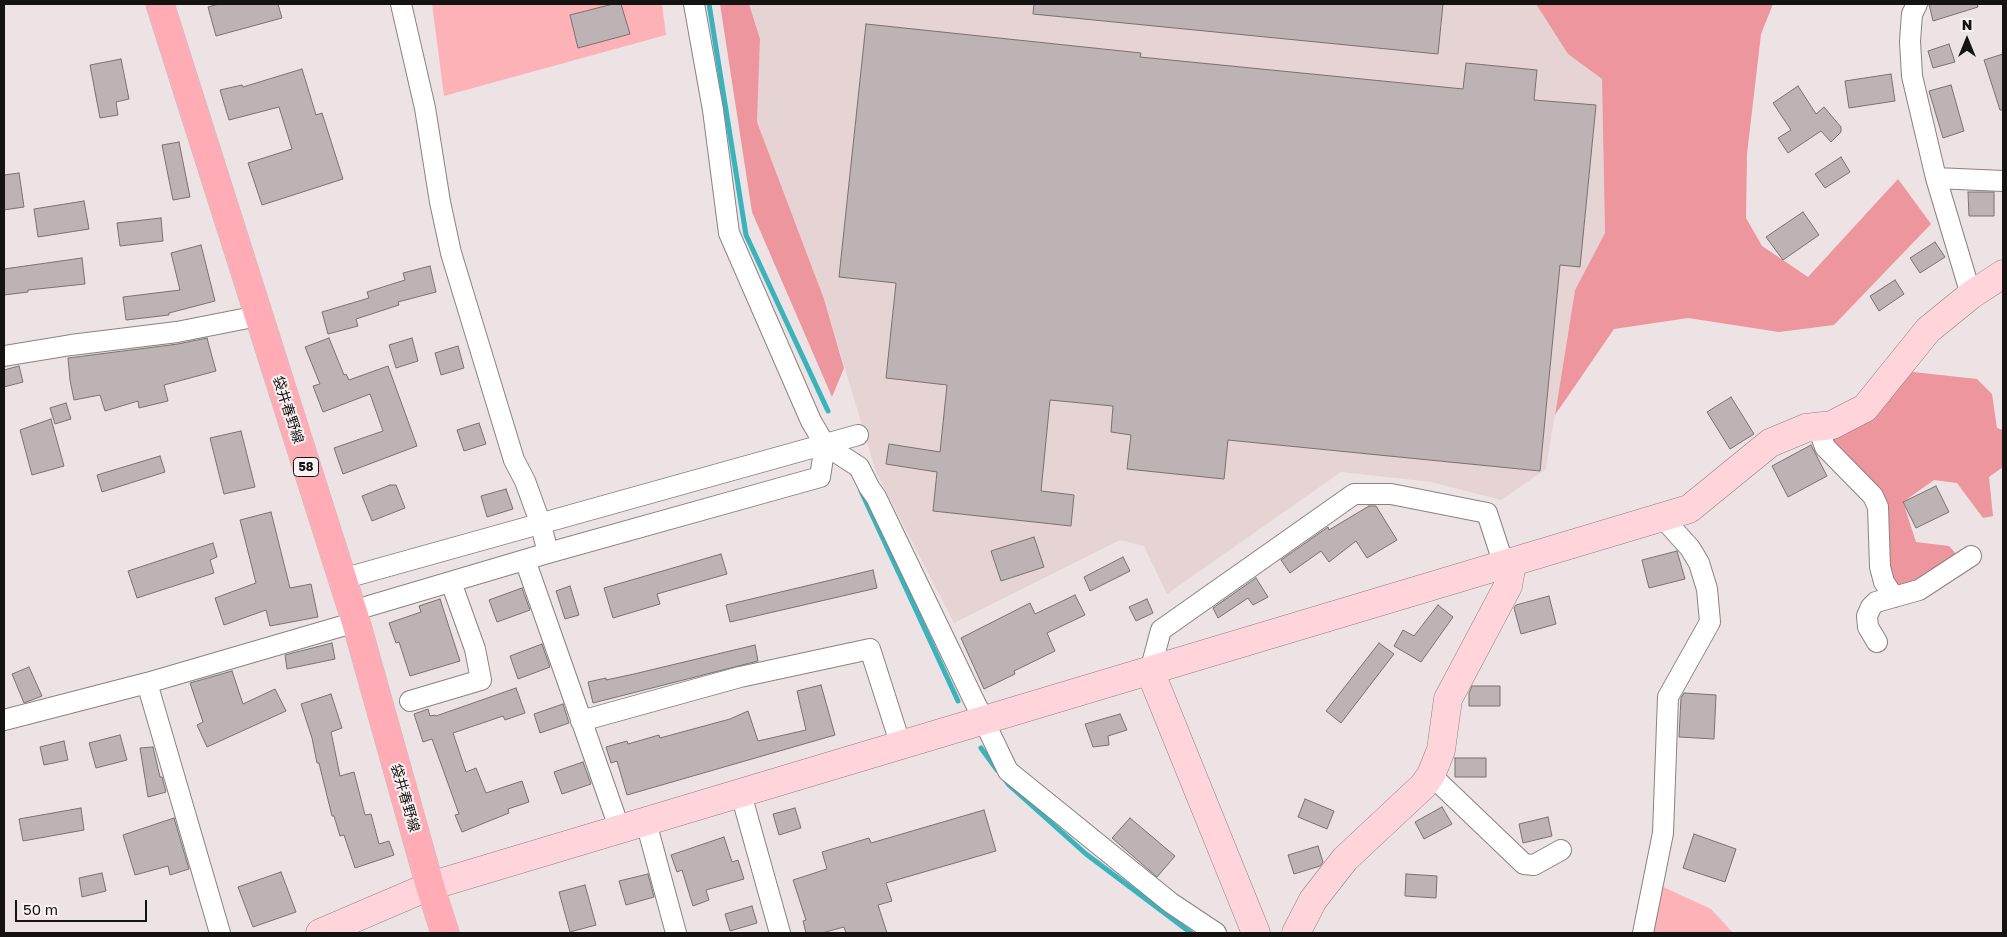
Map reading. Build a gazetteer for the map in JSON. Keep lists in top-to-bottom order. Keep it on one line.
{"streets":{"main road":["袋井春野線","58"]},"scale_bar":"50 m","north":"top"}
